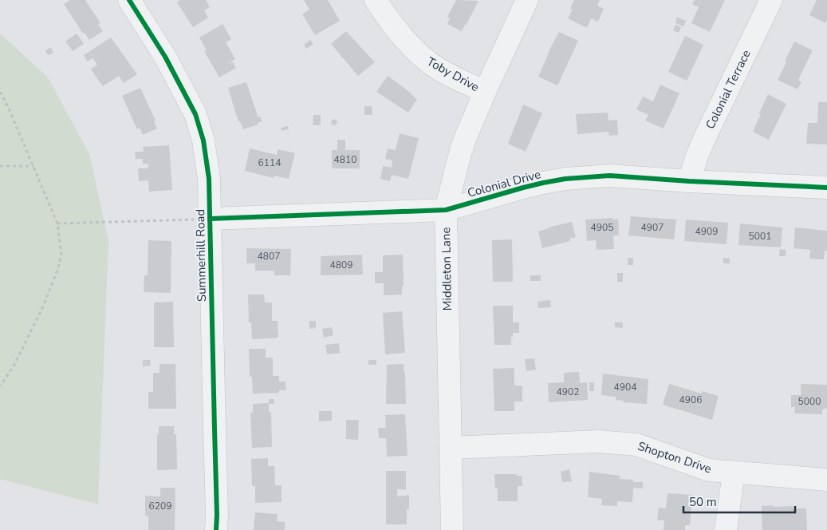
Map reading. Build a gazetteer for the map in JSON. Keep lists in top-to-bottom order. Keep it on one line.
{"streets":{"street":["Toby Drive","Colonial Terrace","Colonial Drive","Summerhill Road","Middleton Lane","Shopton Drive"]},"crossings":[["Toby Drive","Middleton Lane"],["Colonial Terrace","Colonial Drive"],["Colonial Drive","Summerhill Road"],["Colonial Drive","Middleton Lane"],["Middleton Lane","Shopton Drive"]],"house_numbers":["4810","6114","4905","4907","4909","5001","4807","4809","4904","4902","4906","5000","6209"],"scale_bar":"50 m"}
